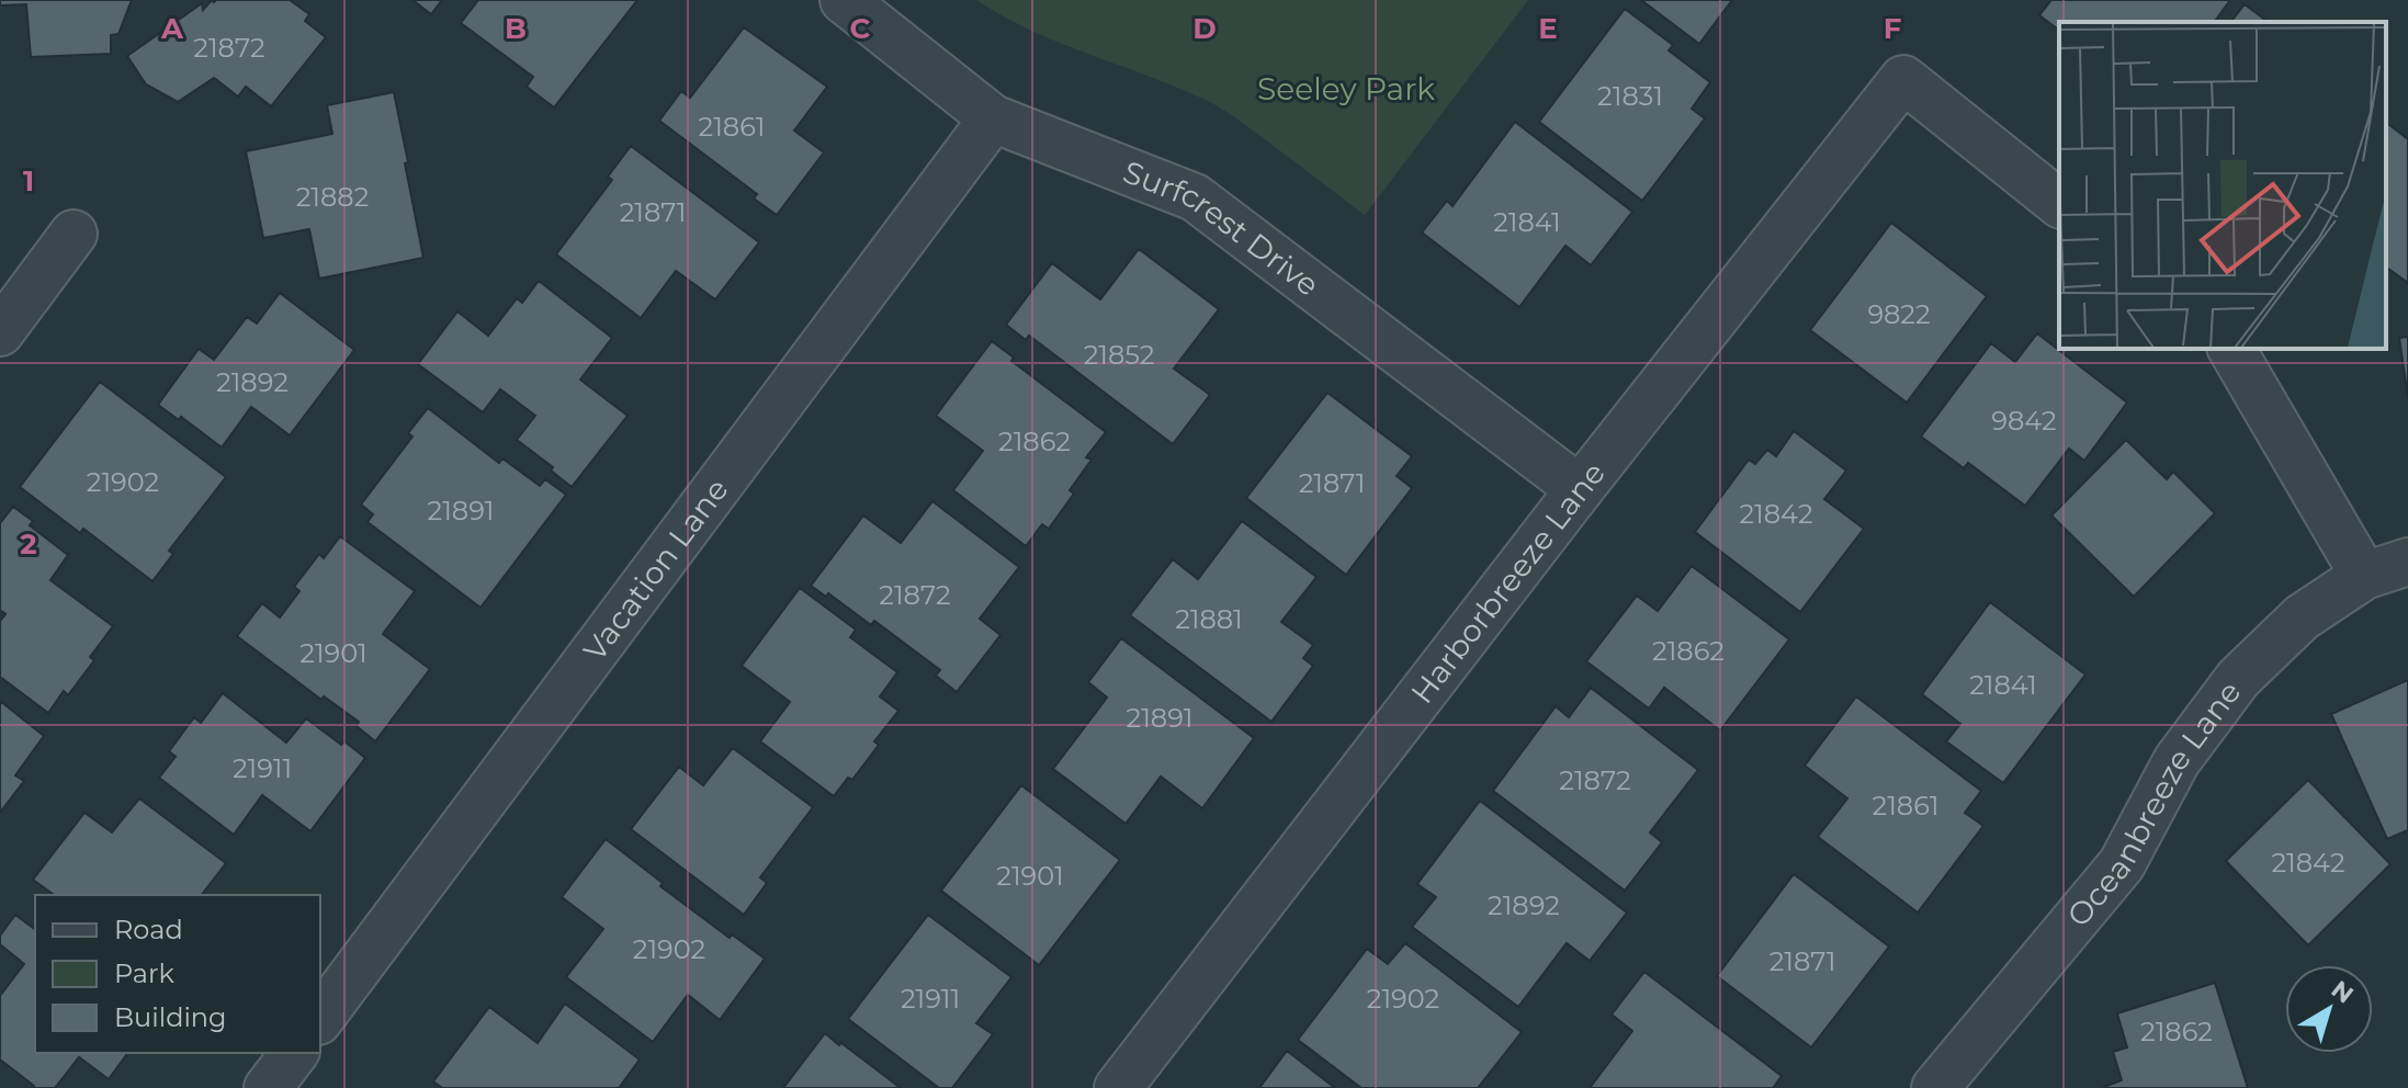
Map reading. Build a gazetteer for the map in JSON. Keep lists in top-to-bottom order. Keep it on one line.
{"streets":{"street":["Surfcrest Drive","Vacation Lane","Harborbreeze Lane","Oceanbreeze Lane"]},"crossings":[["Surfcrest Drive","Vacation Lane"],["Surfcrest Drive","Harborbreeze Lane"]],"parks":["Seeley Park"],"house_numbers":["21872","21831","21861","21882","21871","21841","9822","21852","21892","9842","21862","21902","21871","21891","21842","21872","21881","21862","21901","21841","21891","21911","21872","21861","21842","21901","21892","21902","21871","21911","21902","21862"],"legend":["Road","Park","Building"],"north":"top right","grid":{"columns":["A","B","C","D","E","F"],"rows":["1","2"]}}
